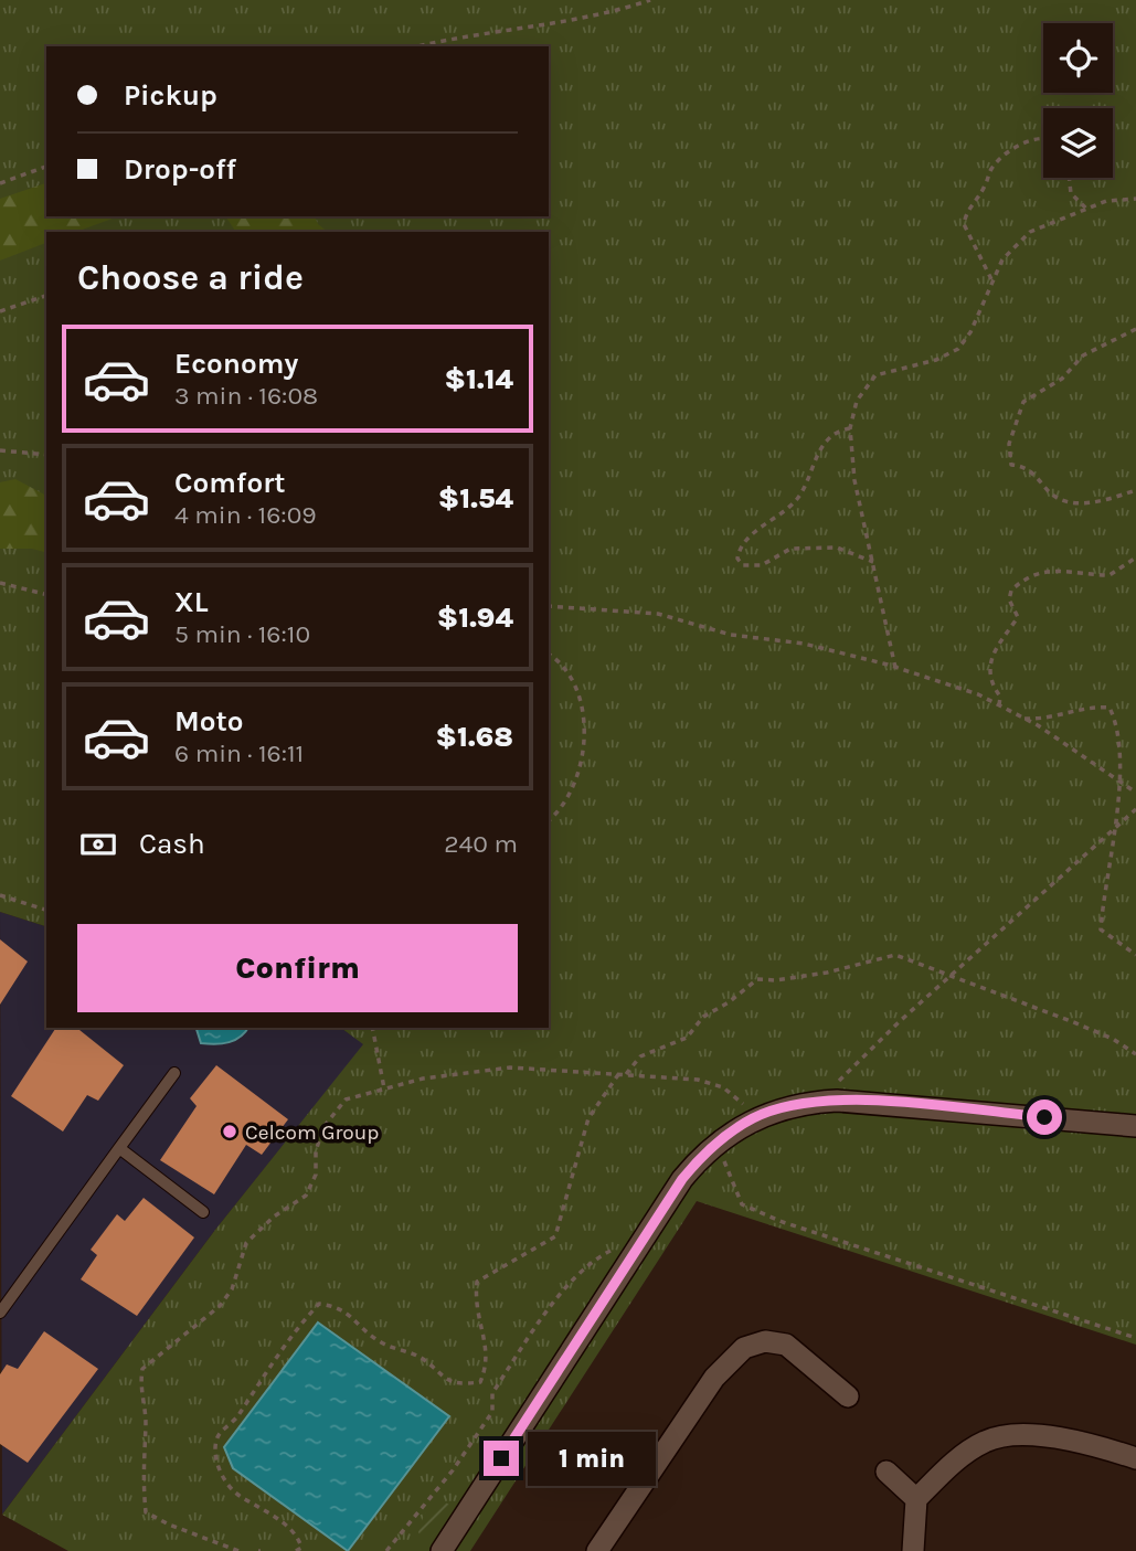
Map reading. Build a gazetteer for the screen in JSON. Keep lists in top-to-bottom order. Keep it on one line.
{"places":["Celcom Group"],"page":{"banner":["Pickup","Drop-off"],"heading":"Choose a ride","list":[{"name":"Economy","note":"3 min · 16:08","value":"$1.14"},{"name":"Comfort","note":"4 min · 16:09","value":"$1.54"},{"name":"XL","note":"5 min · 16:10","value":"$1.94"},{"name":"Moto","note":"6 min · 16:11","value":"$1.68"}],"pay":["Cash","240 m"],"buttons":"Confirm","bubble":"1 min"}}
